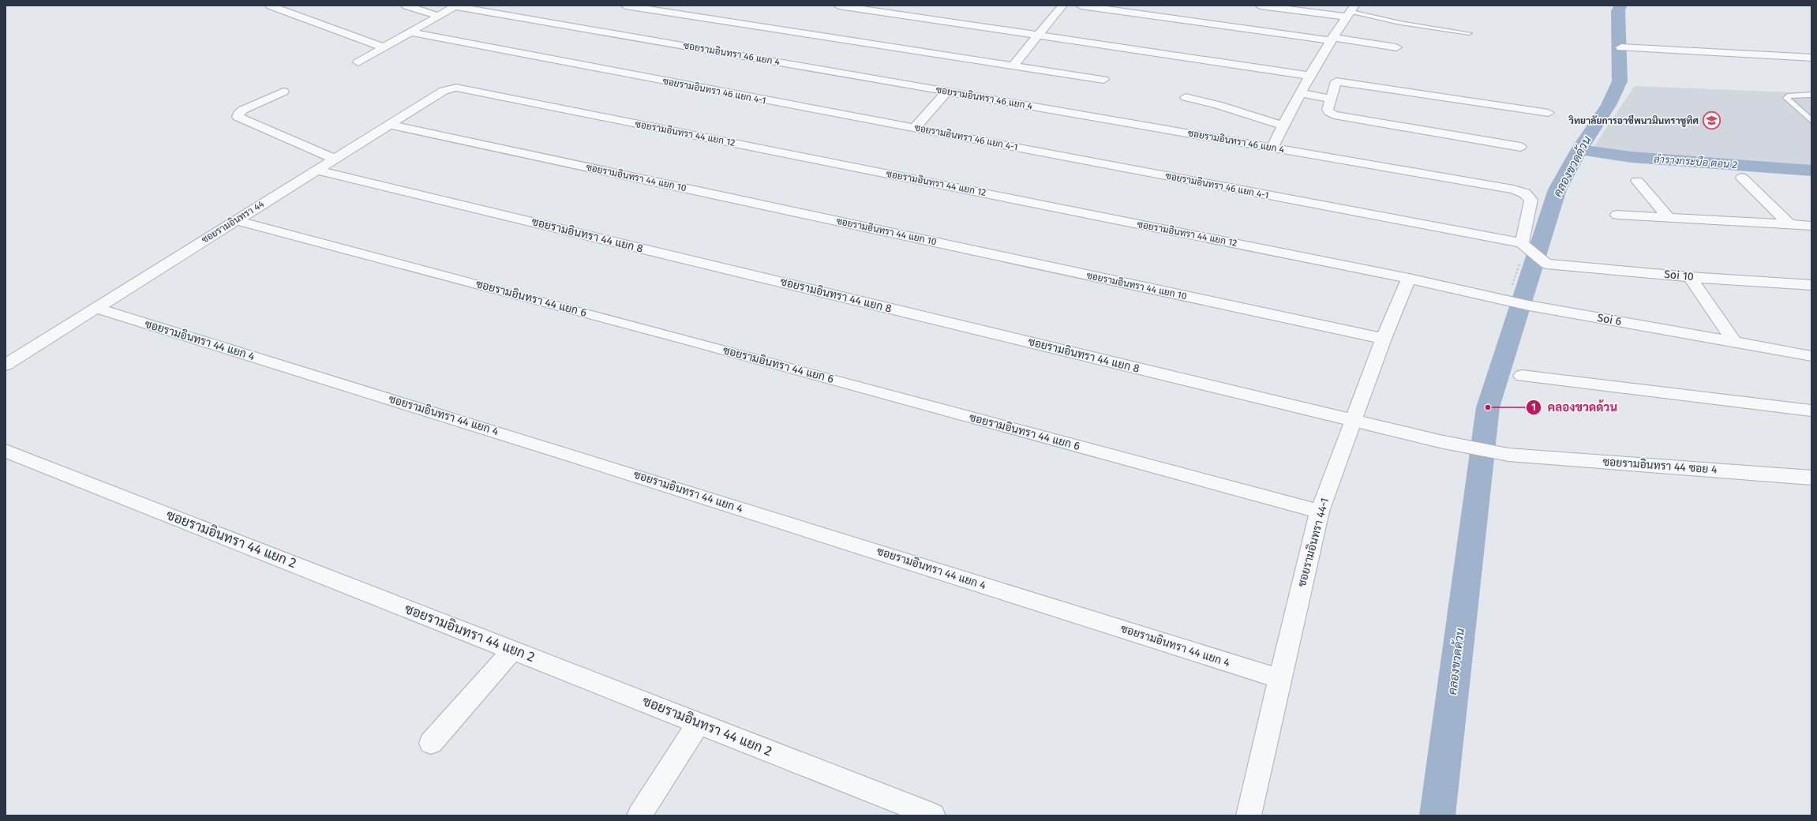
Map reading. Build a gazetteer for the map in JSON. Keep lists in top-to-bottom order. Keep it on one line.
{"streets":{"street":["ซอยรามอินทรา 46 แยก 4","ซอยรามอินทรา 46 แยก 4-1","ซอยรามอินทรา 44 แยก 12","ซอยรามอินทรา 44 แยก 10","ซอยรามอินทรา 44","ซอยรามอินทรา 44 แยก 8","Soi 10","ซอยรามอินทรา 44 แยก 6","Soi 6","ซอยรามอินทรา 44 แยก 4","ซอยรามอินทรา 44 ซอย 4","ซอยรามอินทรา 44 แยก 2","ซอยรามอินทรา 44-1"]},"crossings":[["ซอยรามอินทรา 46 แยก 4","ซอยรามอินทรา 46 แยก 4-1"],["ซอยรามอินทรา 46 แยก 4","Soi 10"],["ซอยรามอินทรา 46 แยก 4-1","Soi 10"],["ซอยรามอินทรา 44 แยก 12","ซอยรามอินทรา 44"],["ซอยรามอินทรา 44 แยก 12","Soi 6"],["ซอยรามอินทรา 44 แยก 12","ซอยรามอินทรา 44-1"],["ซอยรามอินทรา 44 แยก 10","ซอยรามอินทรา 44"],["ซอยรามอินทรา 44 แยก 10","ซอยรามอินทรา 44-1"],["ซอยรามอินทรา 44","ซอยรามอินทรา 44 แยก 8"],["ซอยรามอินทรา 44","ซอยรามอินทรา 44 แยก 6"],["ซอยรามอินทรา 44","ซอยรามอินทรา 44 แยก 4"],["ซอยรามอินทรา 44 แยก 8","ซอยรามอินทรา 44 ซอย 4"],["ซอยรามอินทรา 44 แยก 8","ซอยรามอินทรา 44-1"],["ซอยรามอินทรา 44 แยก 6","ซอยรามอินทรา 44-1"],["Soi 6","ซอยรามอินทรา 44-1"],["ซอยรามอินทรา 44 แยก 4","ซอยรามอินทรา 44-1"]],"water":["ลำรางกระบือ ตอน 2","คลองขวดด้วน"],"places":{"school or university":["วิทยาลัยการอาชีพนวมินทราชูทิศ"],"other":["คลองขวดด้วน"]}}
